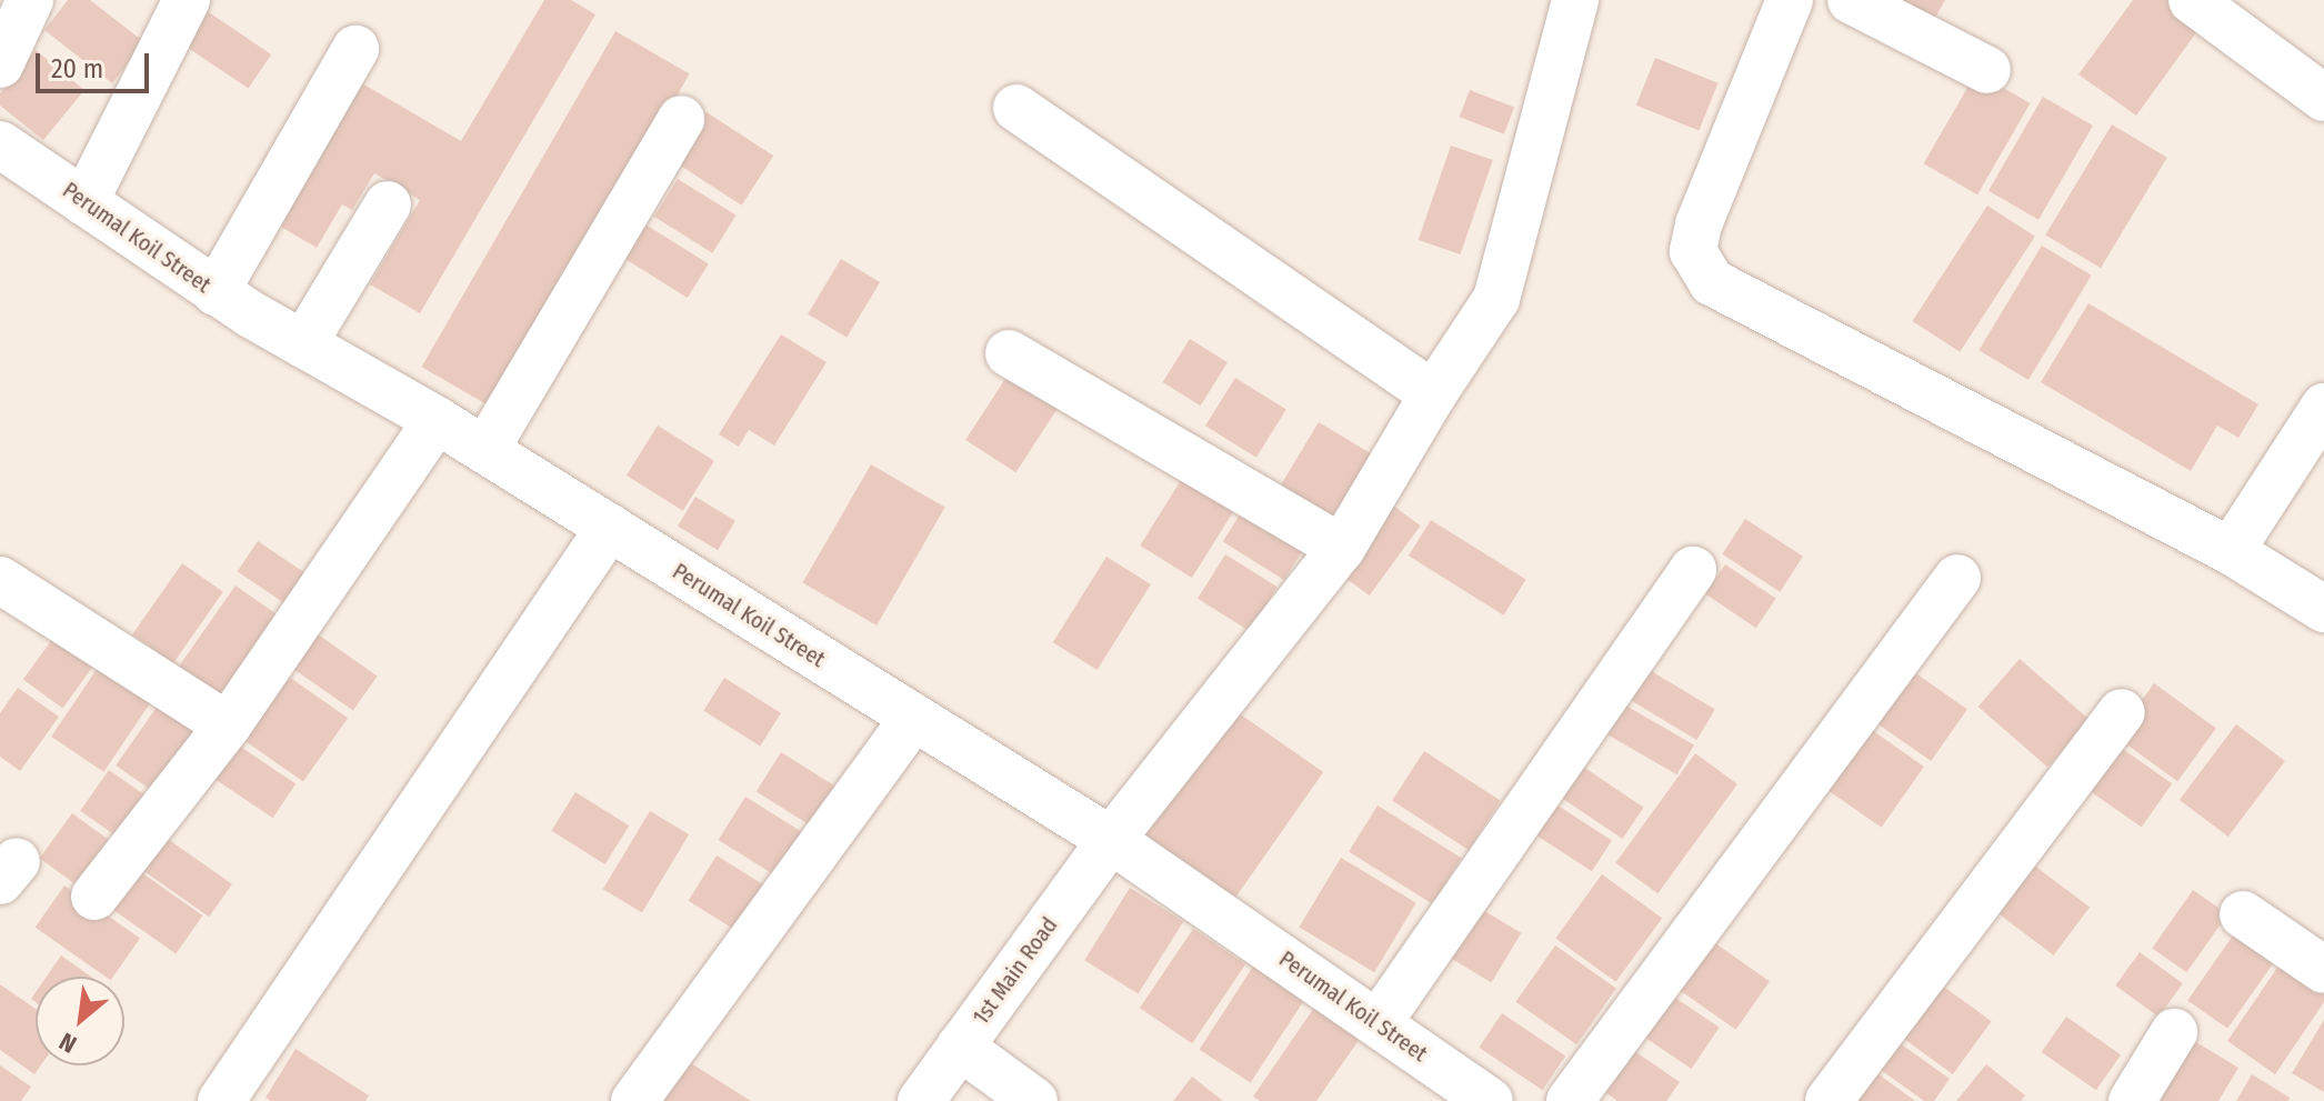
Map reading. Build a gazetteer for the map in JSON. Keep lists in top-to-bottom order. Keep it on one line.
{"streets":{"street":["Perumal Koil Street","1st Main Road"]},"crossings":[["Perumal Koil Street","1st Main Road"]],"scale_bar":"20 m","north":"bottom left"}
